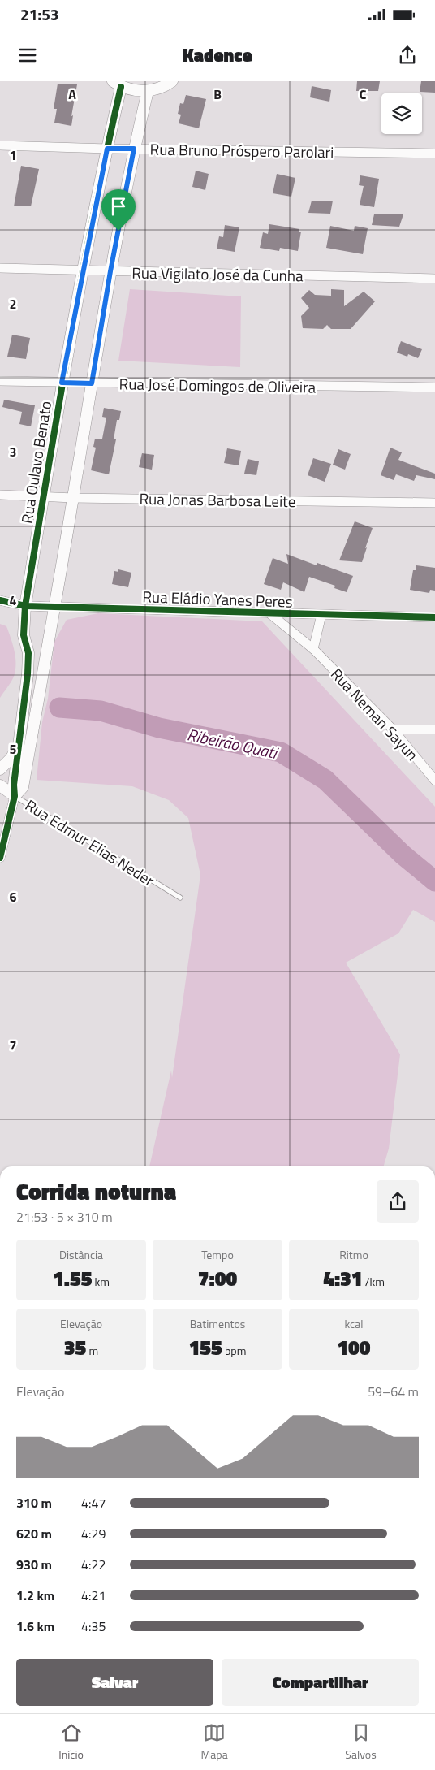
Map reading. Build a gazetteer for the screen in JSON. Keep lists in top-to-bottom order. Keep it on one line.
{"streets":{"street":["Rua Bruno Próspero Parolari","Rua Vigilato José da Cunha","Rua José Domingos de Oliveira","Rua Oulavo Benato","Rua Jonas Barbosa Leite","Rua Eládio Yanes Peres","Rua Neman Sayun","Rua Edmur Elias Neder"]},"crossings":[["Rua Bruno Próspero Parolari","Rua Oulavo Benato"],["Rua Vigilato José da Cunha","Rua Oulavo Benato"],["Rua José Domingos de Oliveira","Rua Oulavo Benato"],["Rua Oulavo Benato","Rua Jonas Barbosa Leite"],["Rua Oulavo Benato","Rua Eládio Yanes Peres"],["Rua Oulavo Benato","Rua Edmur Elias Neder"],["Rua Eládio Yanes Peres","Rua Neman Sayun"]],"water":["Ribeirão Quati"],"page":{"status":"21:53","header":"Kadence","heading":["Corrida noturna","21:53 · 5 × 310 m"],"stats":[["Distância","1.55 km"],["Tempo","7:00"],["Ritmo","4:31 /km"],["Elevação","35 m"],["Batimentos","155 bpm"],["kcal","100"]],"chart":["Elevação","59–64 m"],"list":[{"name":"310 m","note":"4:47"},{"name":"620 m","note":"4:29"},{"name":"930 m","note":"4:22"},{"name":"1.2 km","note":"4:21"},{"name":"1.6 km","note":"4:35"}],"buttons":["Salvar","Compartilhar"],"tabs":["Início","Mapa","Salvos"]},"grid":{"columns":["A","B","C"],"rows":["1","2","3","4","5","6","7"]}}
